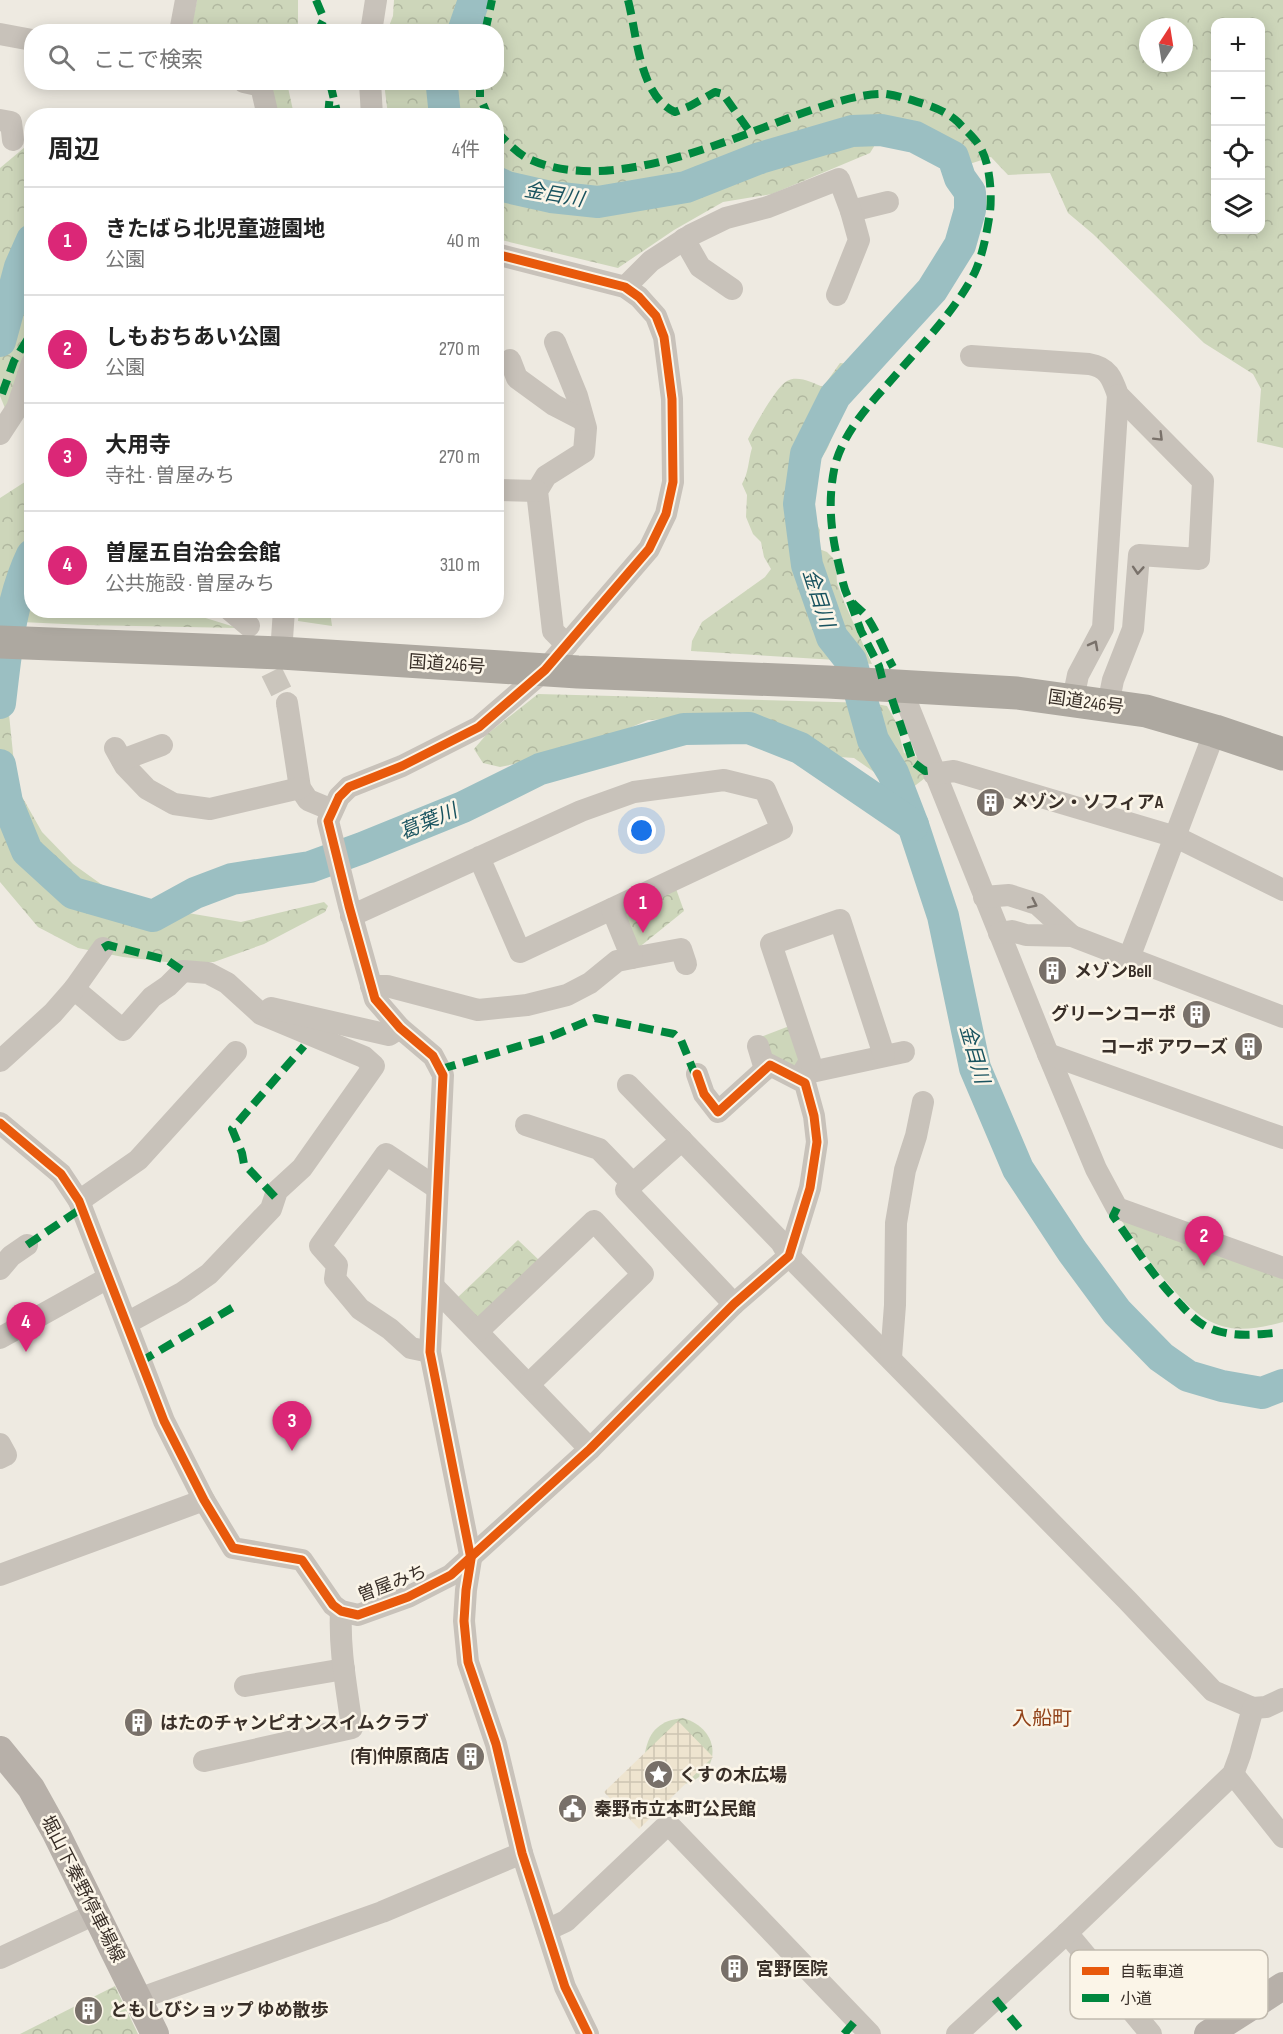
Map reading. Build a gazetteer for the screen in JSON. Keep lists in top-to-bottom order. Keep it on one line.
{"streets":{"highway":["国道246号"],"main road":["堀山下秦野停車場線"],"street":["曽屋みち"]},"districts":["入船町"],"water":["金目川","葛葉川"],"places":{"building":["メゾン・ソフィアA","メゾンBell","グリーンコーポ","コーポ アワーズ","はたのチャンピオンスイムクラブ","(有)仲原商店","宮野医院","ともしびショップ ゆめ散歩"],"place":["くすの木広場"],"public building":["秦野市立本町公民館"]},"legend":["自転車道","小道"],"north":"top","page":{"map_buttons":["+","−"],"search":"ここで検索","heading":["周辺","4件"],"list":[{"mark":"1","name":"きたばら北児童遊園地","note":"公園","value":"40 m"},{"mark":"2","name":"しもおちあい公園","note":"公園","value":"270 m"},{"mark":"3","name":"大用寺","note":"寺社 · 曽屋みち","value":"270 m"},{"mark":"4","name":"曽屋五自治会会館","note":"公共施設 · 曽屋みち","value":"310 m"}],"pins":["1","2","4","3"]}}
